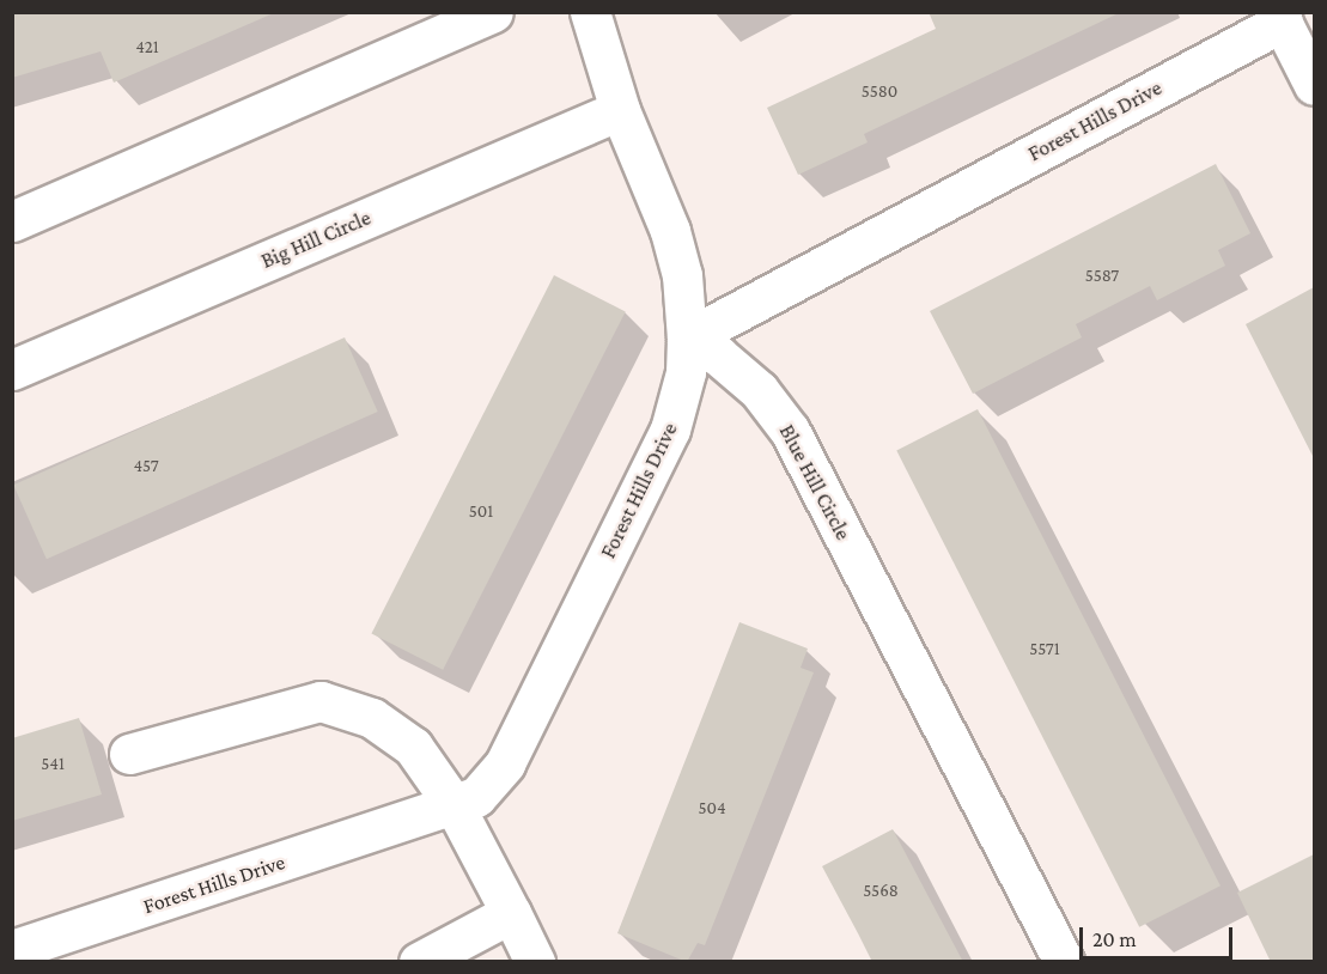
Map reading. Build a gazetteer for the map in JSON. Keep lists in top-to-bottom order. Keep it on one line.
{"streets":{"street":["Forest Hills Drive","Big Hill Circle","Blue Hill Circle"]},"crossings":[["Forest Hills Drive","Blue Hill Circle"]],"house_numbers":["421","5580","5587","457","501","5571","541","504","5568"],"scale_bar":"20 m"}
